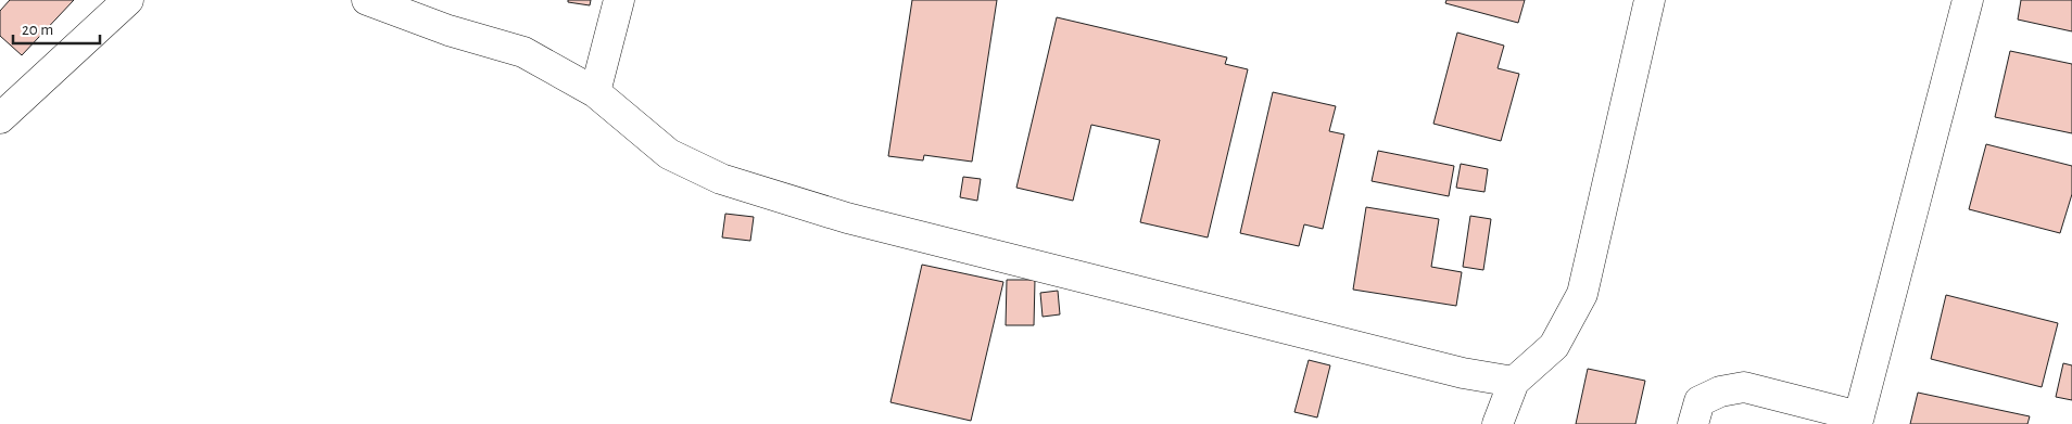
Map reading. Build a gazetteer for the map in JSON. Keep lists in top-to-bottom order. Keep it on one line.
{"scale_bar":"20 m"}
